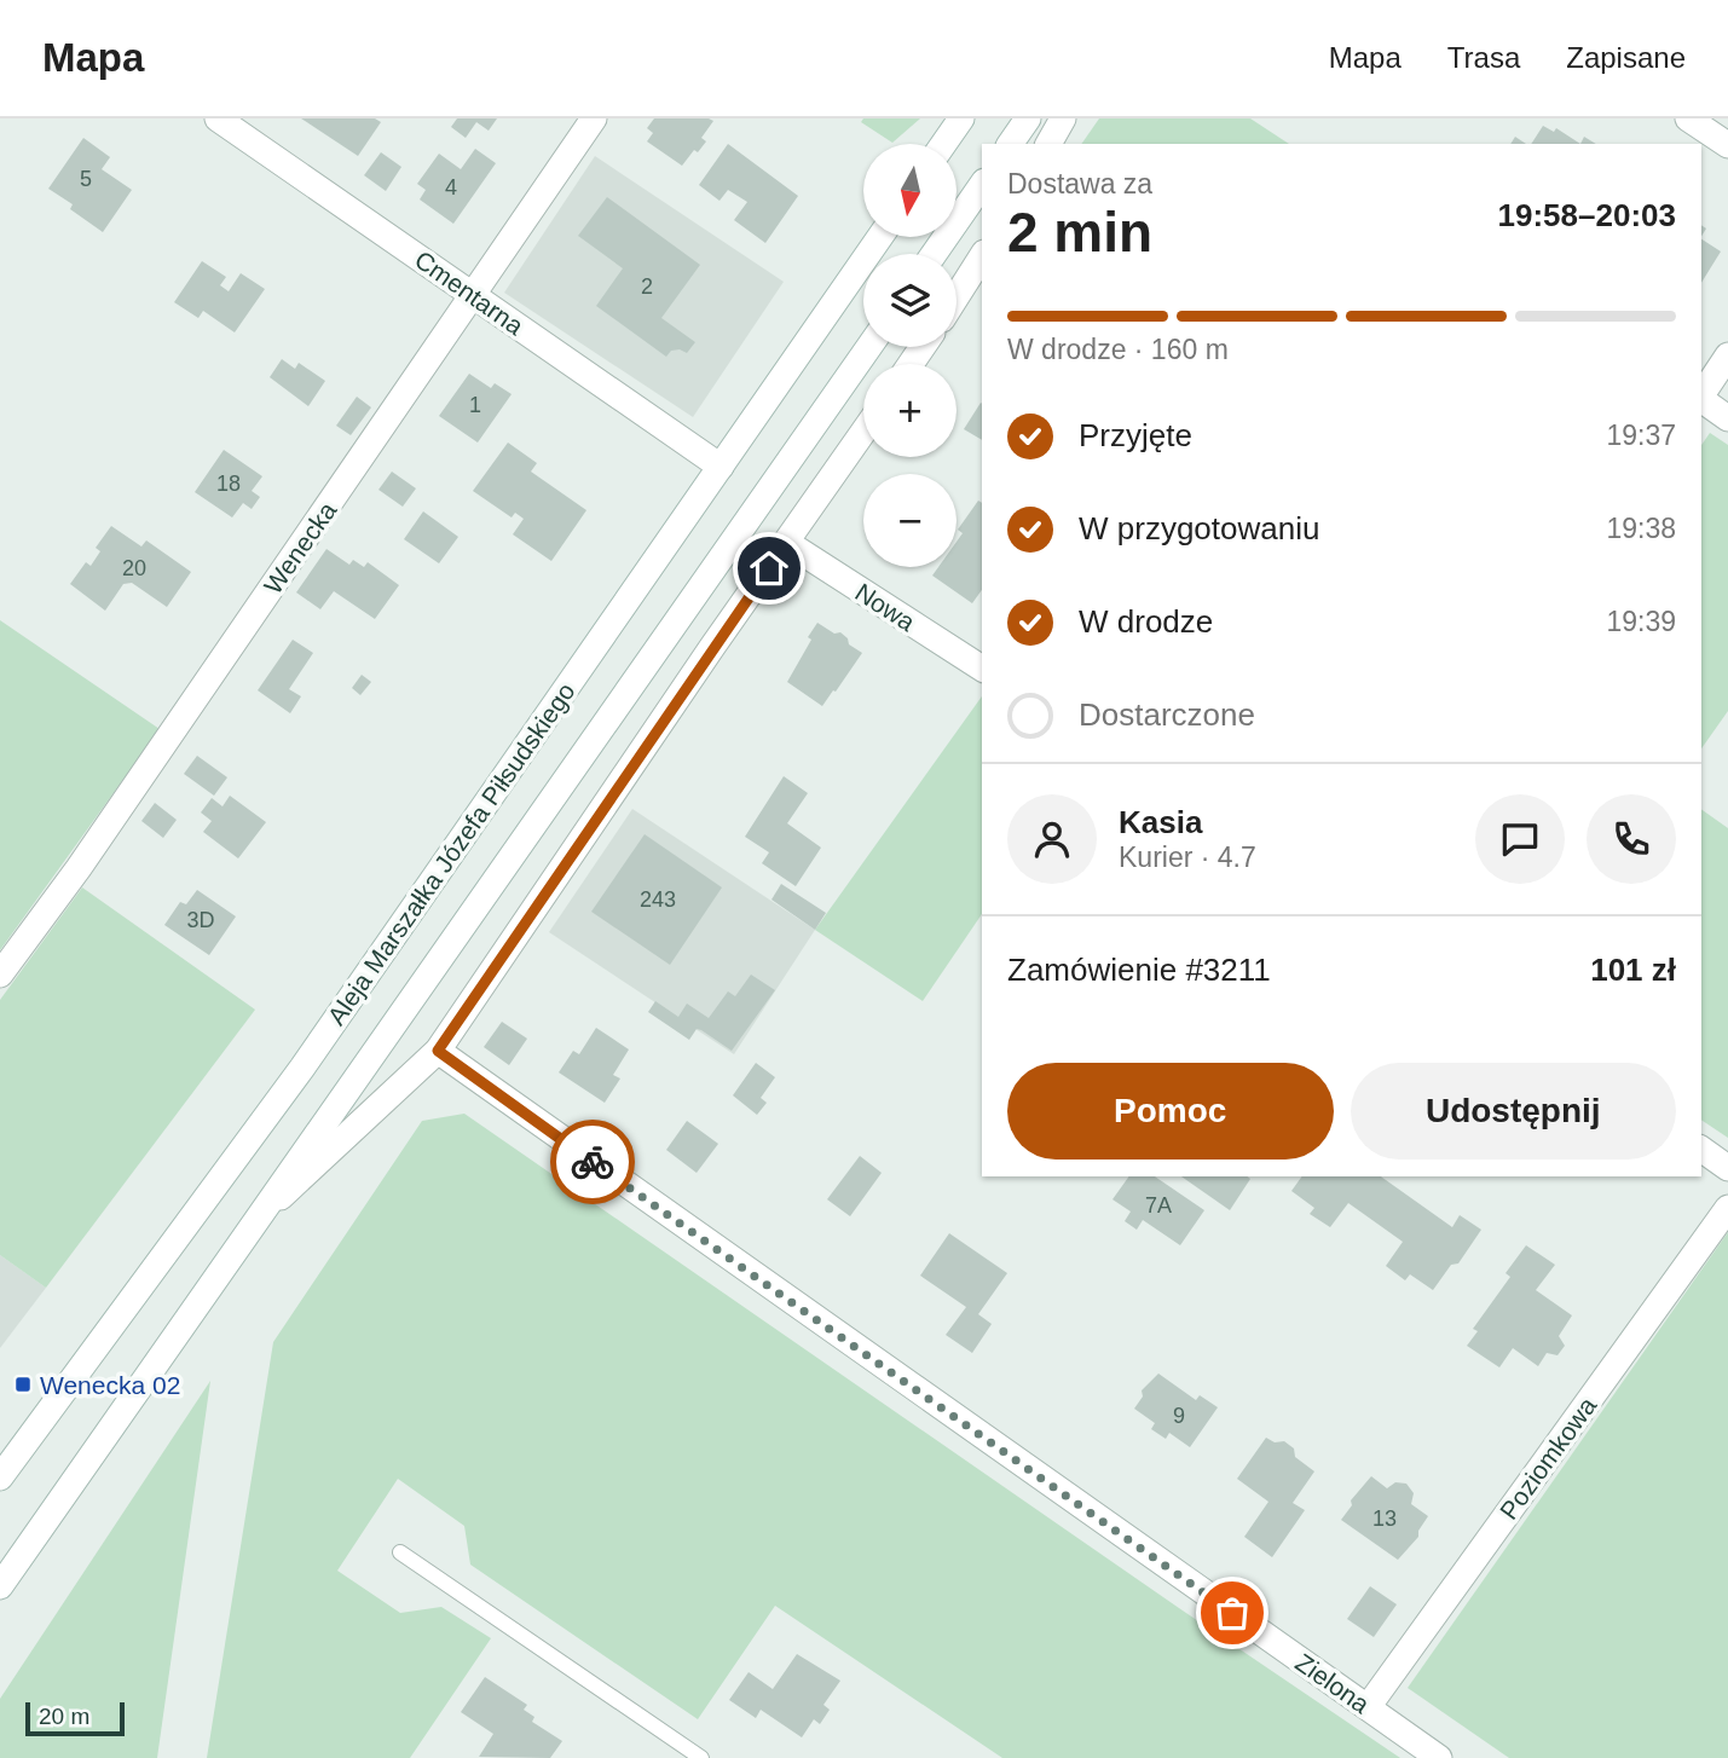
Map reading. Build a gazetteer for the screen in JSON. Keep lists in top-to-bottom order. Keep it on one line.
{"streets":{"street":["Cmentarna","Wenecka","Nowa","Aleja Marszałka Józefa Piłsudskiego","Poziomkowa","Zielona"]},"crossings":[["Cmentarna","Wenecka"],["Cmentarna","Aleja Marszałka Józefa Piłsudskiego"],["Poziomkowa","Zielona"]],"places":{"transit":["Wenecka 02"]},"house_numbers":["5","4","2","1","18","20","243","3D","7A","9","13"],"scale_bar":"20 m","north":"bottom","page":{"header":"Mapa","nav":["Mapa","Trasa","Zapisane"],"map_buttons":["+","−"],"heading":["2 min","Dostawa za","19:58–20:03"],"panel":["Kasia","Kurier · 4.7","Zamówienie #3211","101 zł"],"bar":"W drodze · 160 m","list":[["Przyjęte","19:37"],["W przygotowaniu","19:38"],["W drodze","19:39"],"Dostarczone"],"buttons":["Pomoc","Udostępnij"],"scale":"20 m"}}
